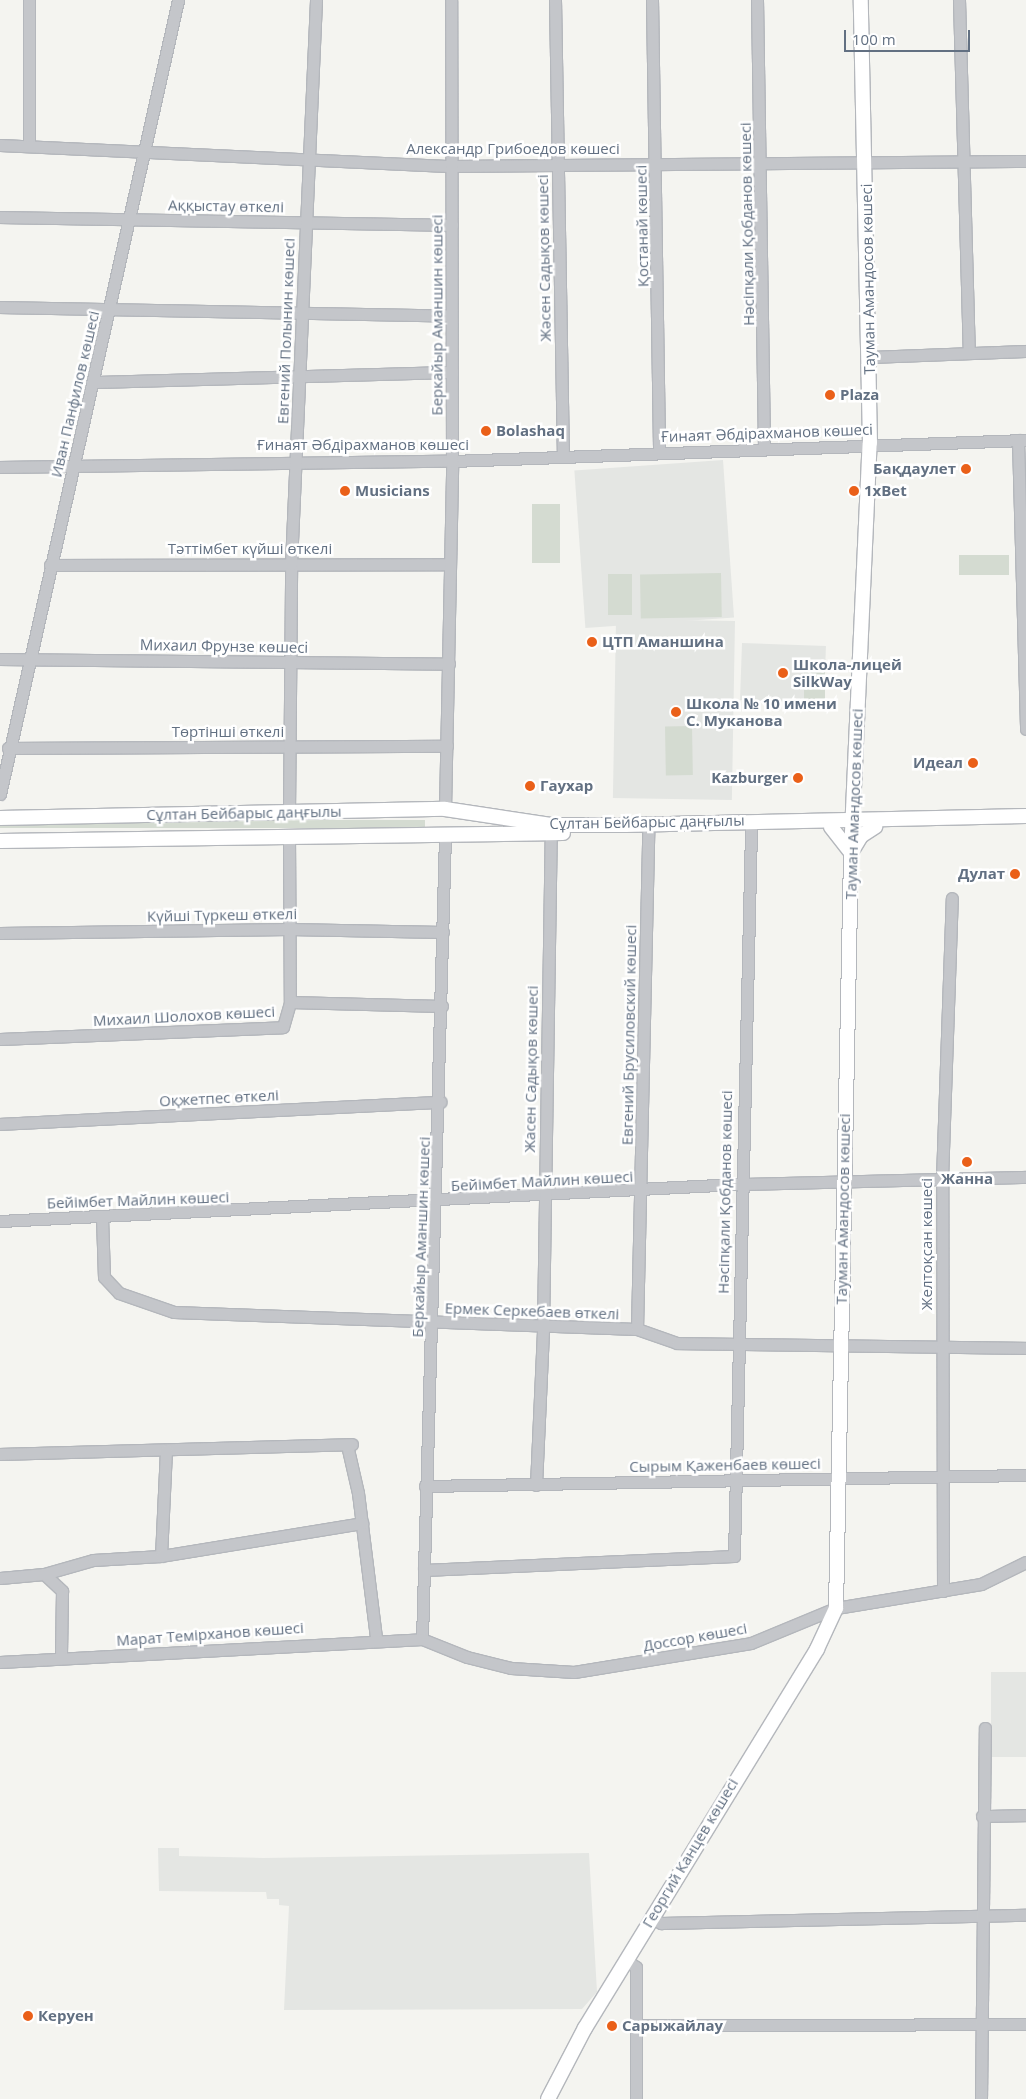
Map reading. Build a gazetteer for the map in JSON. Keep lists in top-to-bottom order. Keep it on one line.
{"streets":{"main road":["Тауман Амандосов көшесі","Сұлтан Бейбарыс даңғылы","Георгий Канцев көшесі"],"street":["Александр Грибоедов көшесі","Аққыстау өткелі","Нәсіпқали Қобданов көшесі","Қостанай көшесі","Жәсен Садықов көшесі","Беркайыр Аманшин көшесі","Евгений Полынин көшесі","Иван Панфилов көшесі","Ғинаят Әбдірахманов көшесі","Тәттімбет күйші өткелі","Михаил Фрунзе көшесі","Төртінші өткелі","Күйші Түркеш өткелі","Михаил Шолохов көшесі","Евгений Брусиловский көшесі","Жасен Садықов көшесі","Оқжетпес өткелі","Бейімбет Майлин көшесі","Желтоқсан көшесі","Ермек Серкебаев өткелі","Сырым Қаженбаев көшесі","Марат Темірханов көшесі","Доссор көшесі"]},"crossings":[["Александр Грибоедов көшесі","Нәсіпқали Қобданов көшесі"],["Александр Грибоедов көшесі","Қостанай көшесі"],["Александр Грибоедов көшесі","Жәсен Садықов көшесі"],["Александр Грибоедов көшесі","Тауман Амандосов көшесі"],["Александр Грибоедов көшесі","Беркайыр Аманшин көшесі"],["Александр Грибоедов көшесі","Евгений Полынин көшесі"],["Александр Грибоедов көшесі","Иван Панфилов көшесі"],["Аққыстау өткелі","Беркайыр Аманшин көшесі"],["Аққыстау өткелі","Евгений Полынин көшесі"],["Аққыстау өткелі","Иван Панфилов көшесі"],["Нәсіпқали Қобданов көшесі","Беркайыр Аманшин көшесі"],["Нәсіпқали Қобданов көшесі","Ғинаят Әбдірахманов көшесі"],["Нәсіпқали Қобданов көшесі","Сұлтан Бейбарыс даңғылы"],["Нәсіпқали Қобданов көшесі","Бейімбет Майлин көшесі"],["Нәсіпқали Қобданов көшесі","Ермек Серкебаев өткелі"],["Нәсіпқали Қобданов көшесі","Сырым Қаженбаев көшесі"],["Қостанай көшесі","Ғинаят Әбдірахманов көшесі"],["Жәсен Садықов көшесі","Ғинаят Әбдірахманов көшесі"],["Тауман Амандосов көшесі","Ғинаят Әбдірахманов көшесі"],["Тауман Амандосов көшесі","Сұлтан Бейбарыс даңғылы"],["Тауман Амандосов көшесі","Бейімбет Майлин көшесі"],["Тауман Амандосов көшесі","Ермек Серкебаев өткелі"],["Тауман Амандосов көшесі","Сырым Қаженбаев көшесі"],["Тауман Амандосов көшесі","Доссор көшесі"],["Тауман Амандосов көшесі","Георгий Канцев көшесі"],["Беркайыр Аманшин көшесі","Ғинаят Әбдірахманов көшесі"],["Беркайыр Аманшин көшесі","Тәттімбет күйші өткелі"],["Беркайыр Аманшин көшесі","Михаил Фрунзе көшесі"],["Беркайыр Аманшин көшесі","Төртінші өткелі"],["Беркайыр Аманшин көшесі","Сұлтан Бейбарыс даңғылы"],["Беркайыр Аманшин көшесі","Күйші Түркеш өткелі"],["Беркайыр Аманшин көшесі","Михаил Шолохов көшесі"],["Беркайыр Аманшин көшесі","Оқжетпес өткелі"],["Беркайыр Аманшин көшесі","Бейімбет Майлин көшесі"],["Беркайыр Аманшин көшесі","Ермек Серкебаев өткелі"],["Беркайыр Аманшин көшесі","Сырым Қаженбаев көшесі"],["Беркайыр Аманшин көшесі","Марат Темірханов көшесі"],["Беркайыр Аманшин көшесі","Доссор көшесі"],["Евгений Полынин көшесі","Ғинаят Әбдірахманов көшесі"],["Евгений Полынин көшесі","Тәттімбет күйші өткелі"],["Евгений Полынин көшесі","Михаил Фрунзе көшесі"],["Евгений Полынин көшесі","Төртінші өткелі"],["Евгений Полынин көшесі","Сұлтан Бейбарыс даңғылы"],["Иван Панфилов көшесі","Ғинаят Әбдірахманов көшесі"],["Иван Панфилов көшесі","Тәттімбет күйші өткелі"],["Иван Панфилов көшесі","Михаил Фрунзе көшесі"],["Иван Панфилов көшесі","Төртінші өткелі"],["Сұлтан Бейбарыс даңғылы","Евгений Брусиловский көшесі"],["Сұлтан Бейбарыс даңғылы","Жасен Садықов көшесі"],["Евгений Брусиловский көшесі","Бейімбет Майлин көшесі"],["Евгений Брусиловский көшесі","Ермек Серкебаев өткелі"],["Жасен Садықов көшесі","Бейімбет Майлин көшесі"],["Жасен Садықов көшесі","Ермек Серкебаев өткелі"],["Жасен Садықов көшесі","Сырым Қаженбаев көшесі"],["Бейімбет Майлин көшесі","Желтоқсан көшесі"],["Бейімбет Майлин көшесі","Ермек Серкебаев өткелі"],["Желтоқсан көшесі","Ермек Серкебаев өткелі"],["Желтоқсан көшесі","Сырым Қаженбаев көшесі"],["Желтоқсан көшесі","Доссор көшесі"],["Марат Темірханов көшесі","Доссор көшесі"],["Доссор көшесі","Георгий Канцев көшесі"]],"places":["Plaza","Bolashaq","Бақдаулет","Musicians","1xBet","ЦТП Аманшина","Школа-лицей SilkWay","Школа № 10 имени С. Муканова","Идеал","Kazburger","Гаухар","Дулат","Жанна","Керуен","Сарыжайлау"],"scale_bar":"100 m"}
